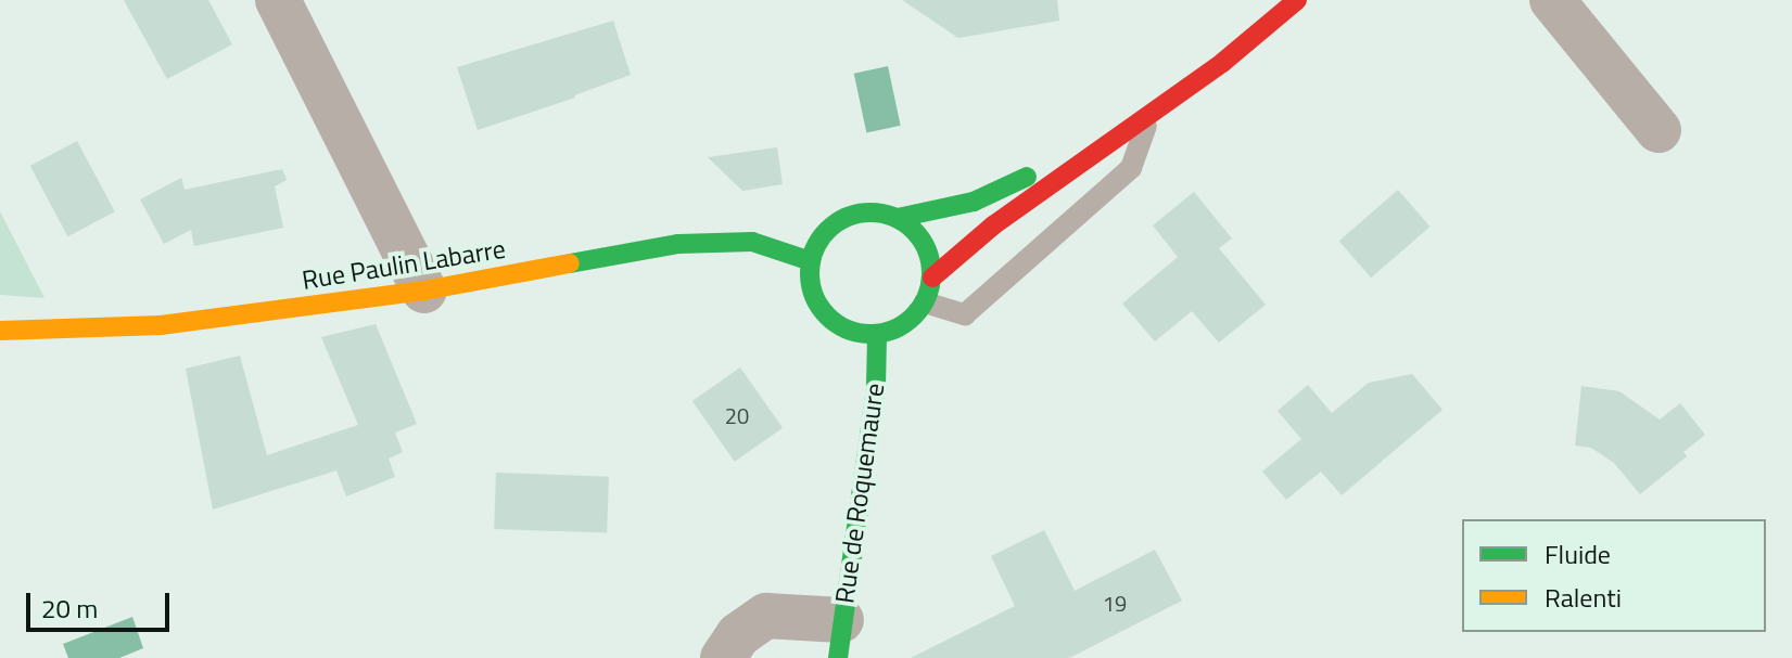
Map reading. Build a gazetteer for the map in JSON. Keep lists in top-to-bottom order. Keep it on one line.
{"streets":{"street":["Rue Paulin Labarre","Rue de Roquemaure"]},"crossings":[["Rue Paulin Labarre","Rue de Roquemaure"]],"house_numbers":["20","19"],"legend":["Fluide","Ralenti"],"scale_bar":"20 m"}
